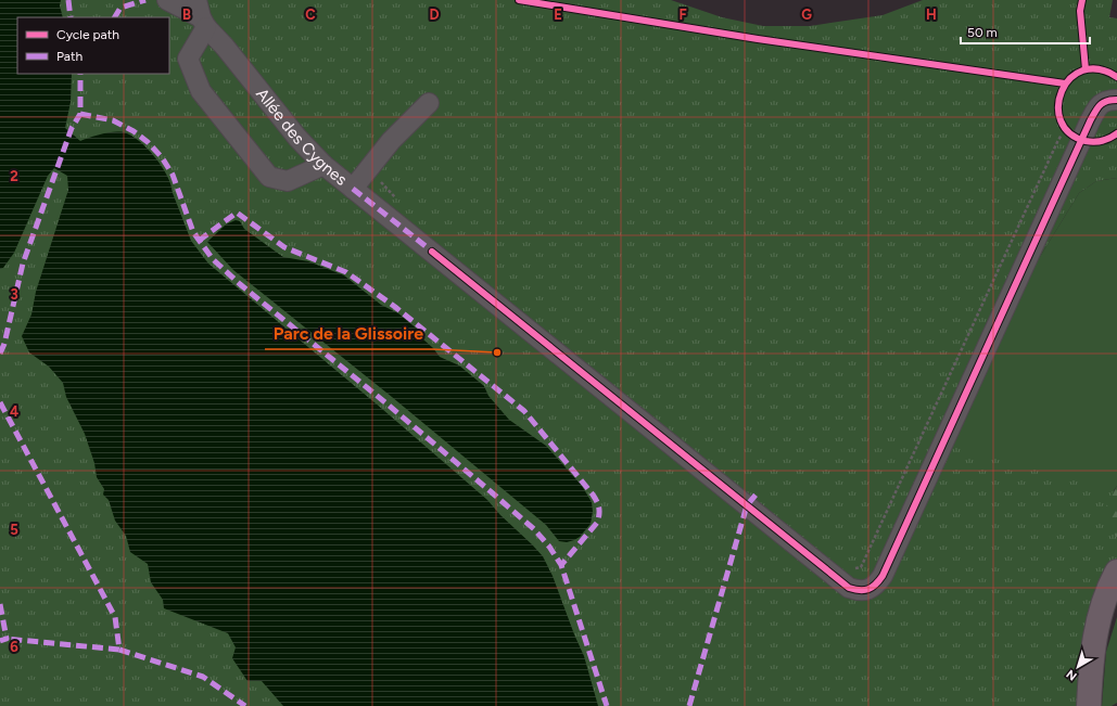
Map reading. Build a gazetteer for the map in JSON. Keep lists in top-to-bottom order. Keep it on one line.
{"streets":{"street":["Allée des Cygnes"]},"places":["Parc de la Glissoire"],"legend":["Cycle path","Path"],"scale_bar":"50 m","north":"bottom left","grid":{"columns":["B","C","D","E","F","G","H"],"rows":["2","3","4","5","6"]}}
